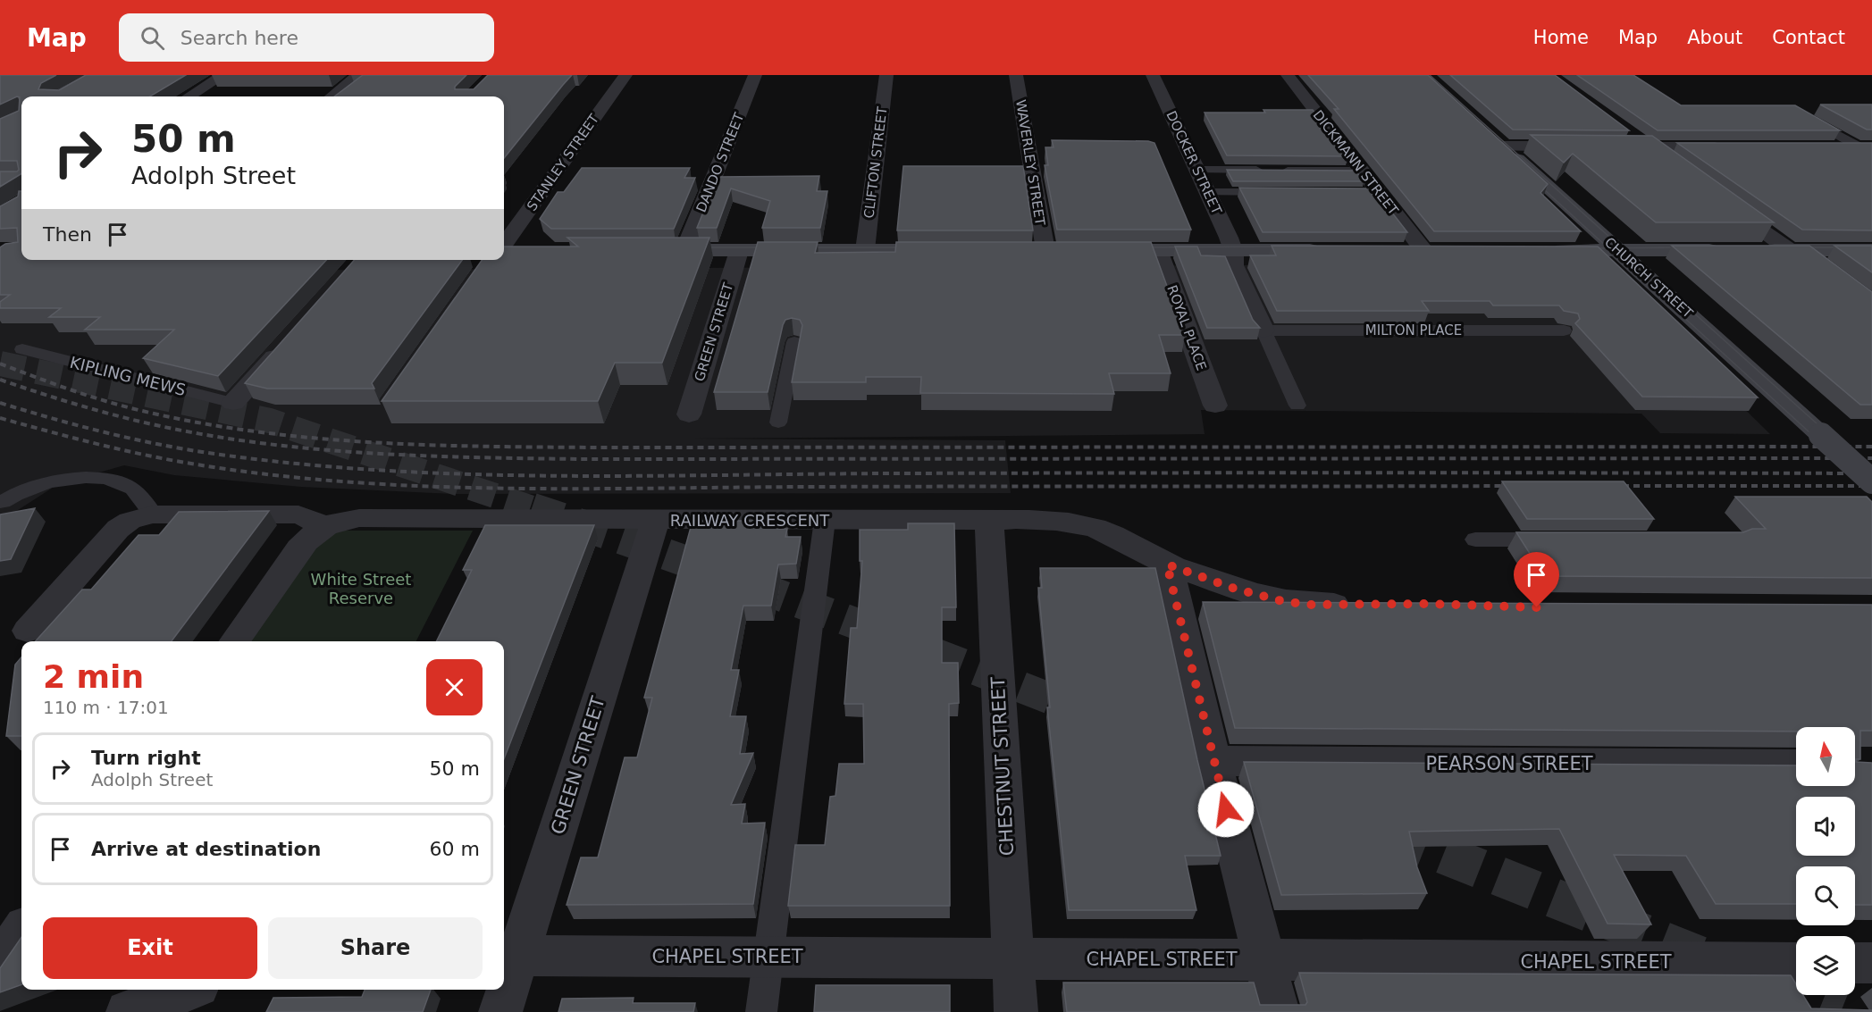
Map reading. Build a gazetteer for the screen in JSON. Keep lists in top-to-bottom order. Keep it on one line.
{"streets":{"main road":["CHURCH STREET"],"street":["STANLEY STREET","DANDO STREET","CLIFTON STREET","WAVERLEY STREET","DOCKER STREET","DICKMANN STREET","ROYAL PLACE","GREEN STREET","RAILWAY CRESCENT","PEARSON STREET","CHESTNUT STREET","CHAPEL STREET"],"lane":["MILTON PLACE","KIPLING MEWS"]},"crossings":[["DOCKER STREET","MILTON PLACE"],["GREEN STREET","RAILWAY CRESCENT"],["GREEN STREET","CHAPEL STREET"],["RAILWAY CRESCENT","CHESTNUT STREET"],["CHESTNUT STREET","CHAPEL STREET"]],"parks":["White Street Reserve"],"north":"top","page":{"header":"Map","search":"Search here","nav":["Home","Map","About","Contact"],"turn":["50 m","Adolph Street"],"then":"Then","heading":["2 min","110 m · 17:01"],"list":[{"name":"Turn right","note":"Adolph Street","value":"50 m"},{"name":"Arrive at destination","value":"60 m"}],"buttons":["Exit","Share"]}}
